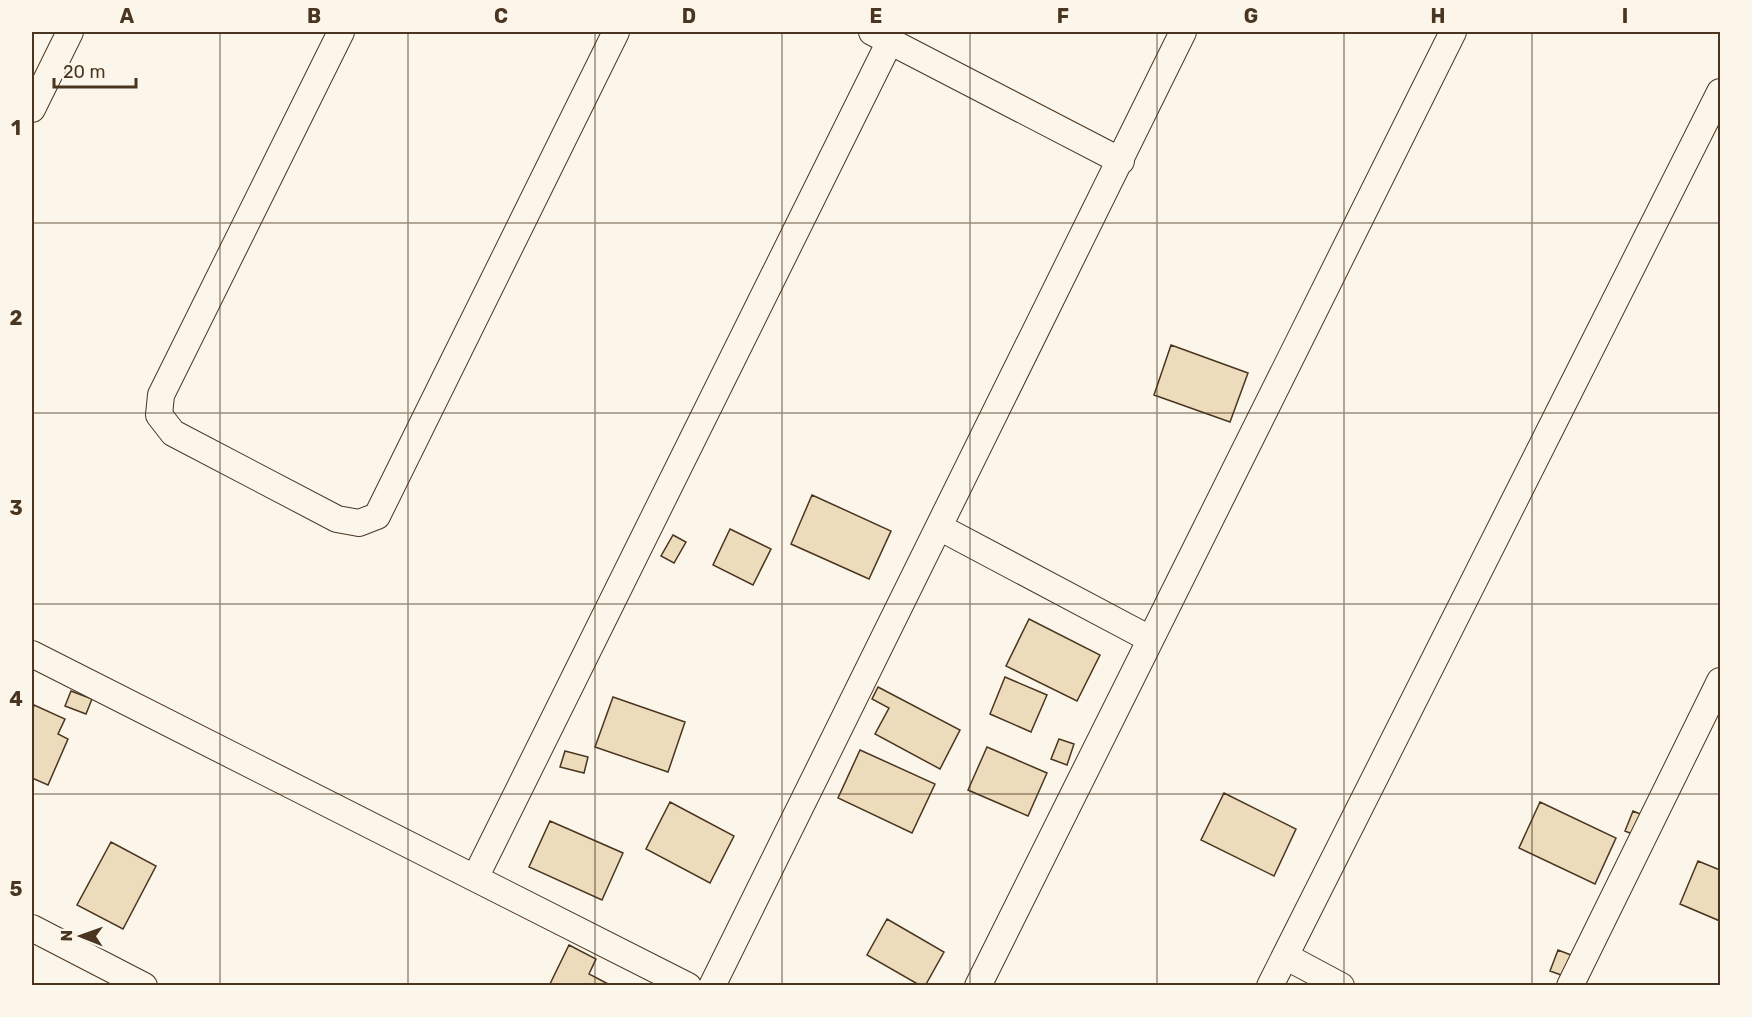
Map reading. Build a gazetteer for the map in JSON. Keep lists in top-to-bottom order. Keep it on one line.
{"scale_bar":"20 m","north":"left","grid":{"columns":["A","B","C","D","E","F","G","H","I"],"rows":["1","2","3","4","5"]}}
